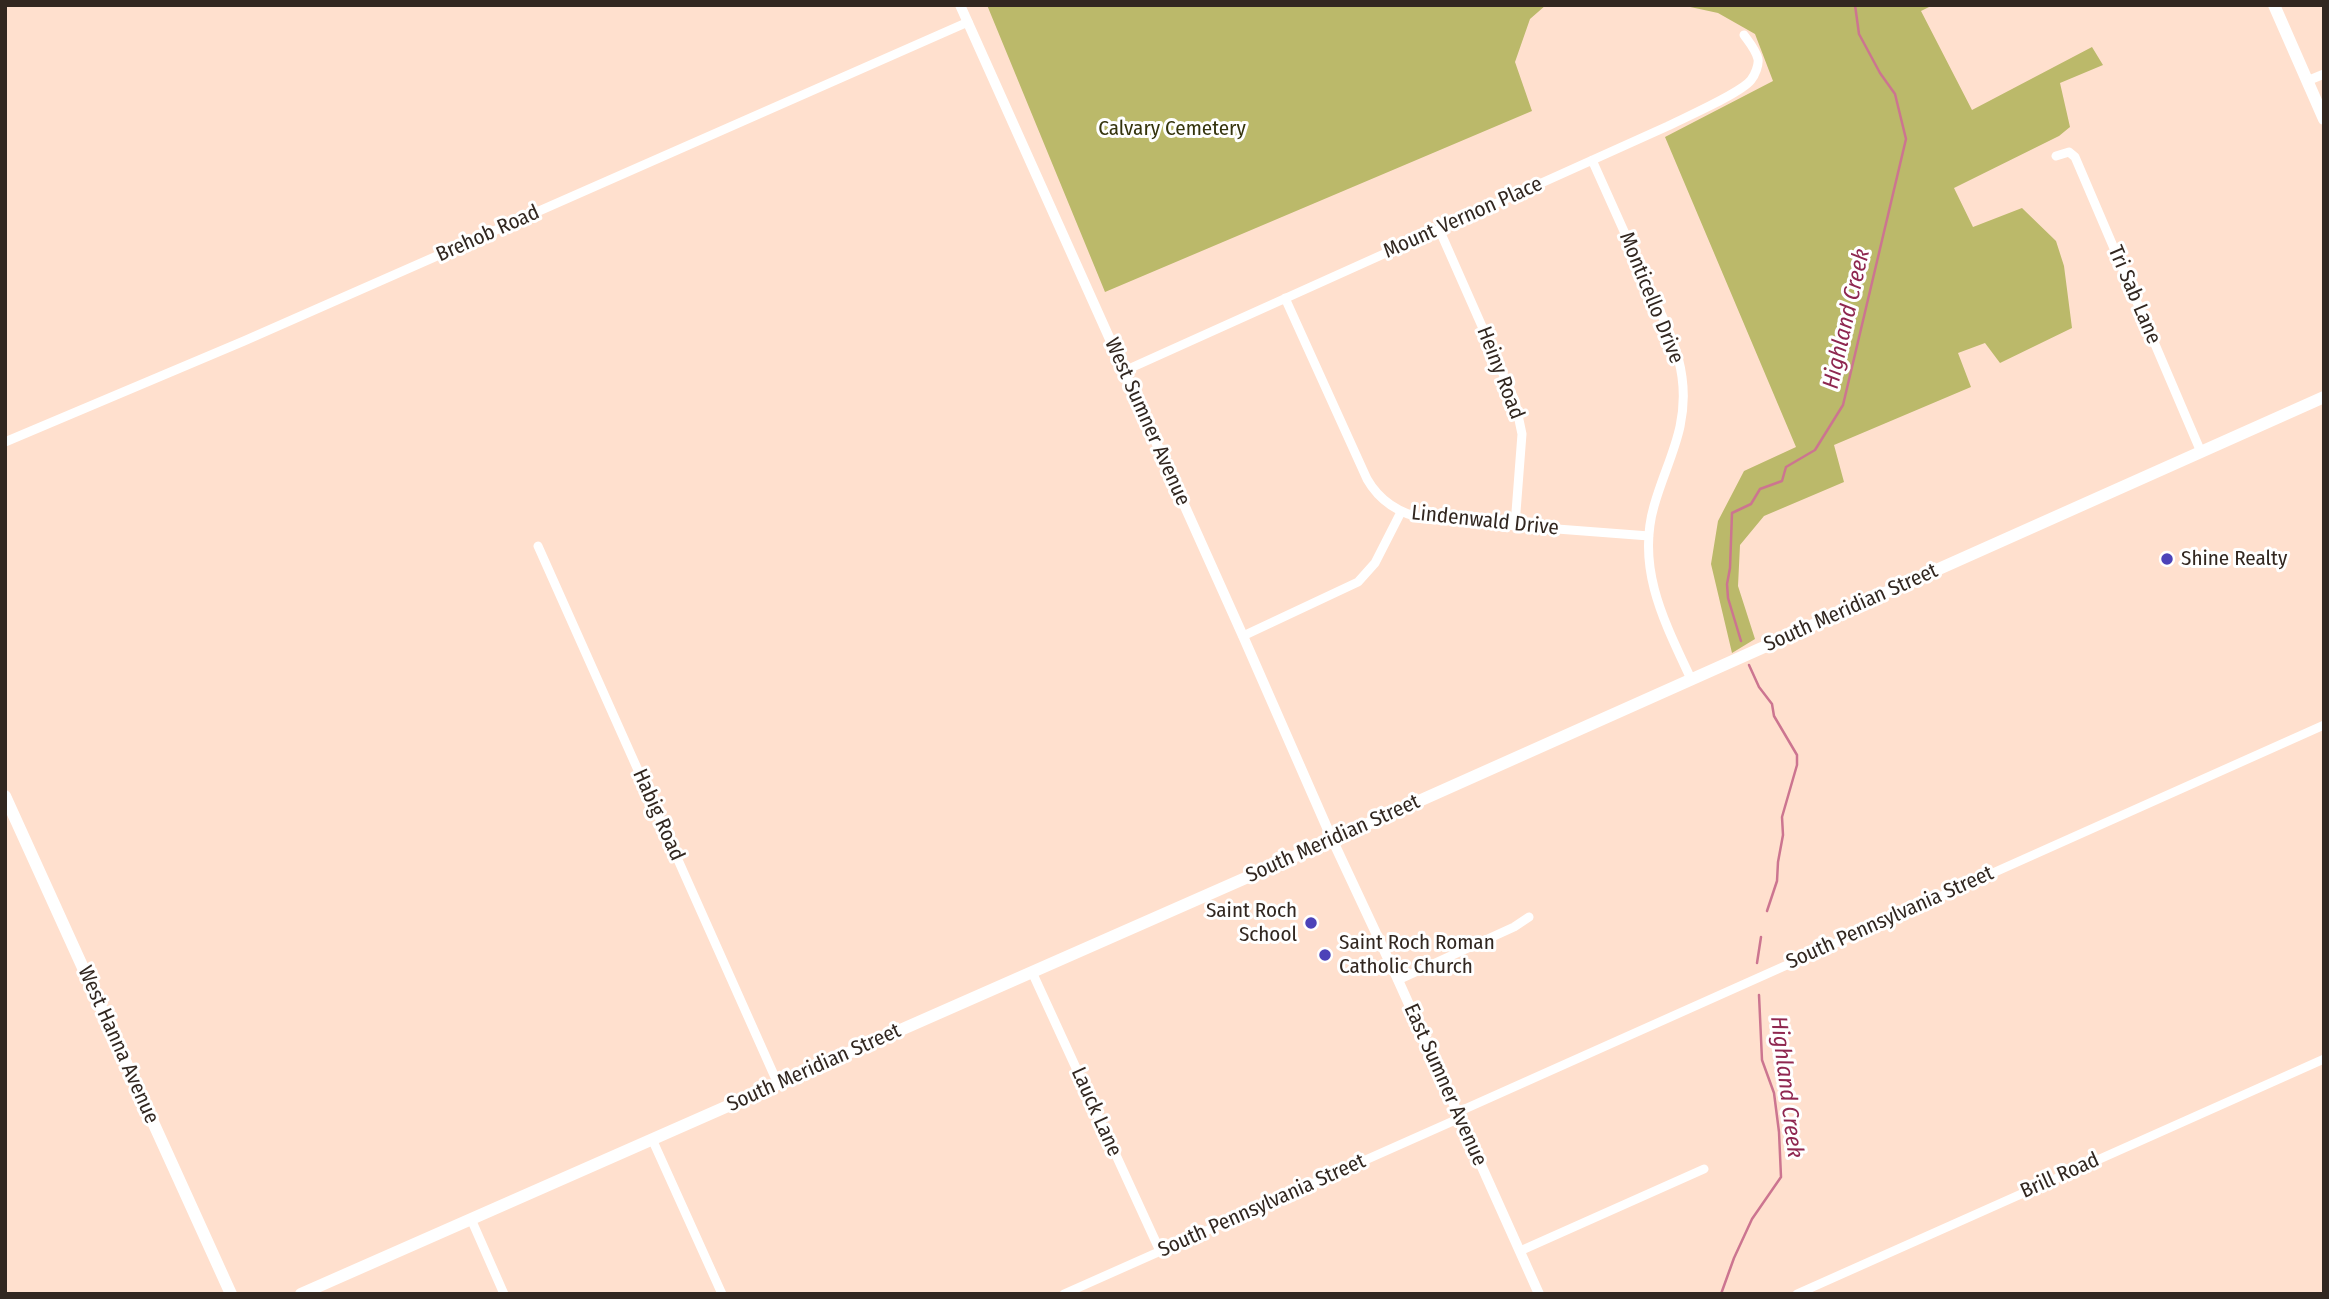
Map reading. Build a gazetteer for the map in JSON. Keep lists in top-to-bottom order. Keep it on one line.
{"streets":{"main road":["South Meridian Street","West Hanna Avenue"],"street":["Mount Vernon Place","Brehob Road","Tri Sab Lane","Monticello Drive","Heiny Road","West Sumner Avenue","Lindenwald Drive","Habig Road","South Pennsylvania Street","East Sumner Avenue","Lauck Lane","Brill Road"]},"crossings":[["Mount Vernon Place","Monticello Drive"],["Mount Vernon Place","Heiny Road"],["Mount Vernon Place","West Sumner Avenue"],["Mount Vernon Place","Lindenwald Drive"],["Brehob Road","West Sumner Avenue"],["Tri Sab Lane","South Meridian Street"],["Monticello Drive","Lindenwald Drive"],["Monticello Drive","South Meridian Street"],["Heiny Road","Lindenwald Drive"],["West Sumner Avenue","South Meridian Street"],["West Sumner Avenue","East Sumner Avenue"],["South Meridian Street","Habig Road"],["South Meridian Street","East Sumner Avenue"],["South Meridian Street","Lauck Lane"],["South Pennsylvania Street","East Sumner Avenue"],["South Pennsylvania Street","Lauck Lane"]],"water":["Highland Creek"],"parks":["Calvary Cemetery"],"places":["Shine Realty","Saint Roch School","Saint Roch Roman Catholic Church"]}
